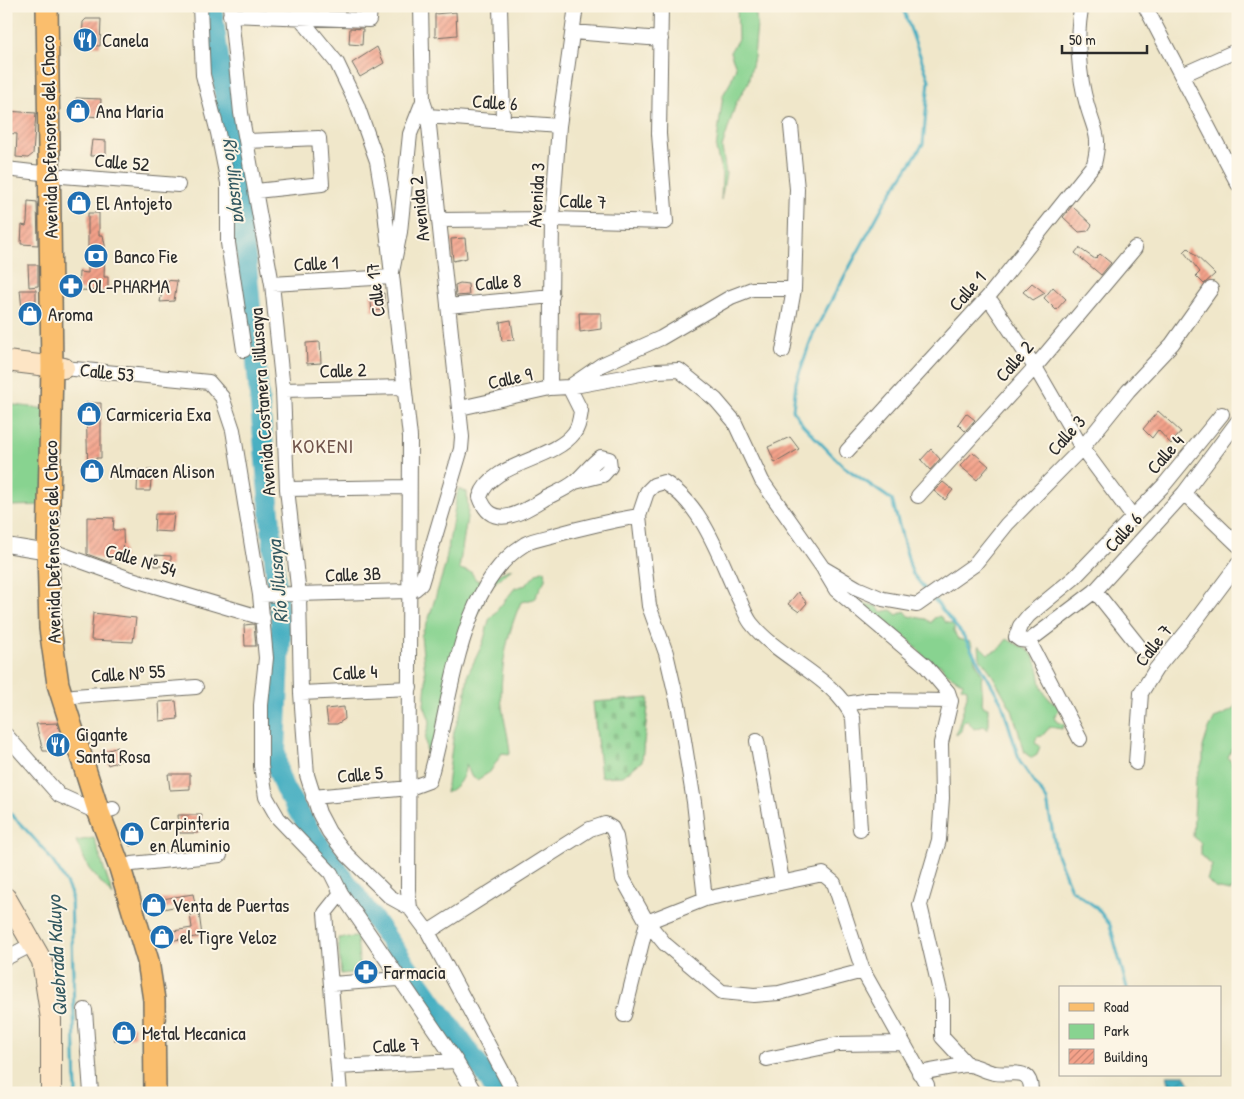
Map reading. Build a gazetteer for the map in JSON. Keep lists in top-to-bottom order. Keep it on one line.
{"streets":{"main road":["Avenida Defensores del Chaco","Calle 53"],"street":["Calle 6","Calle 52","Avenida 3","Calle 7","Avenida 2","Calle 1","Calle 8","Calle 17","Calle 2","Calle 9","Avenida Costanera Jillusaya","Calle 3","Calle 4","Calle Nº 54","Calle 3B","Calle Nº 55","Calle 5"]},"crossings":[["Calle 6","Avenida 3"],["Calle 6","Avenida 2"],["Calle 6","Calle 4"],["Avenida Defensores del Chaco","Calle 52"],["Avenida Defensores del Chaco","Calle 53"],["Avenida Defensores del Chaco","Calle Nº 54"],["Avenida Defensores del Chaco","Calle Nº 55"],["Avenida 3","Calle 7"],["Avenida 3","Calle 8"],["Avenida 3","Calle 9"],["Calle 7","Avenida 2"],["Avenida 2","Calle 8"],["Avenida 2","Calle 17"],["Avenida 2","Calle 9"],["Avenida 2","Calle 3B"],["Calle 1","Calle 17"],["Calle 1","Avenida Costanera Jillusaya"],["Calle 17","Calle 2"],["Calle 17","Avenida Costanera Jillusaya"],["Calle 17","Calle 4"],["Calle 17","Calle 3B"],["Calle 17","Calle 5"],["Calle 2","Avenida Costanera Jillusaya"],["Calle 53","Calle 3B"],["Calle 9","Calle 3"],["Avenida Costanera Jillusaya","Calle 4"],["Avenida Costanera Jillusaya","Calle 3B"],["Avenida Costanera Jillusaya","Calle 5"]],"districts":["KOKENI"],"water":["Río Jilusaya","Quebrada Kaluyo"],"places":{"restaurant":["Canela","Gigante Santa Rosa"],"shop":["Ana Maria","El Antojeto","Aroma","Carmiceria Exa","Almacen Alison","Carpinteria en Aluminio","Venta de Puertas","el Tigre Veloz","Metal Mecanica"],"bank":["Banco Fie"],"pharmacy":["OL-PHARMA","Farmacia"]},"legend":["Road","Park","Building"],"scale_bar":"50 m"}
